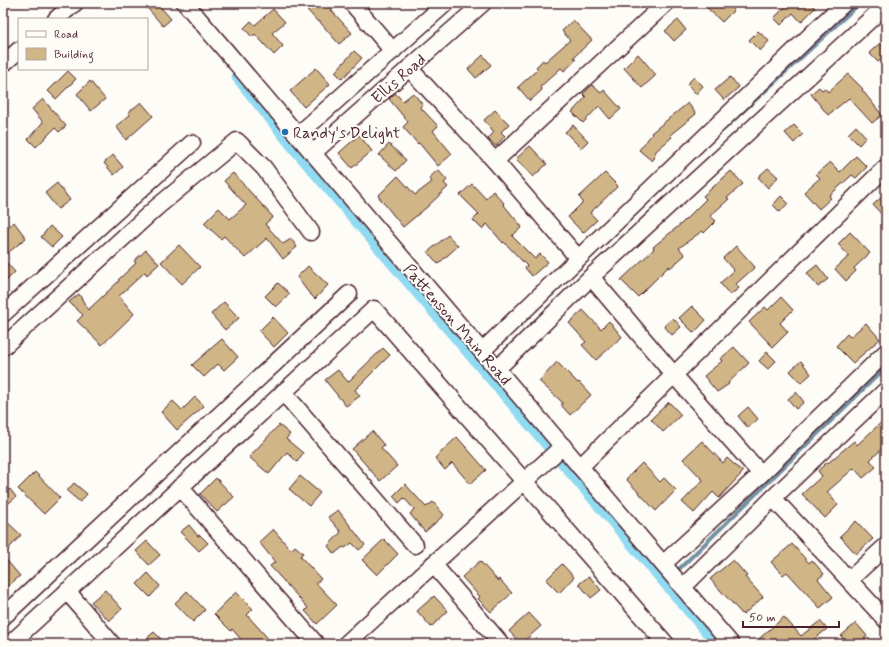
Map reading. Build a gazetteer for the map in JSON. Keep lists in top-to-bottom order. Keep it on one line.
{"streets":{"street":["Ellis Road","Pattenson Main Road"]},"crossings":[["Ellis Road","Pattenson Main Road"]],"places":["Randy's Delight"],"legend":["Road","Building"],"scale_bar":"50 m"}
